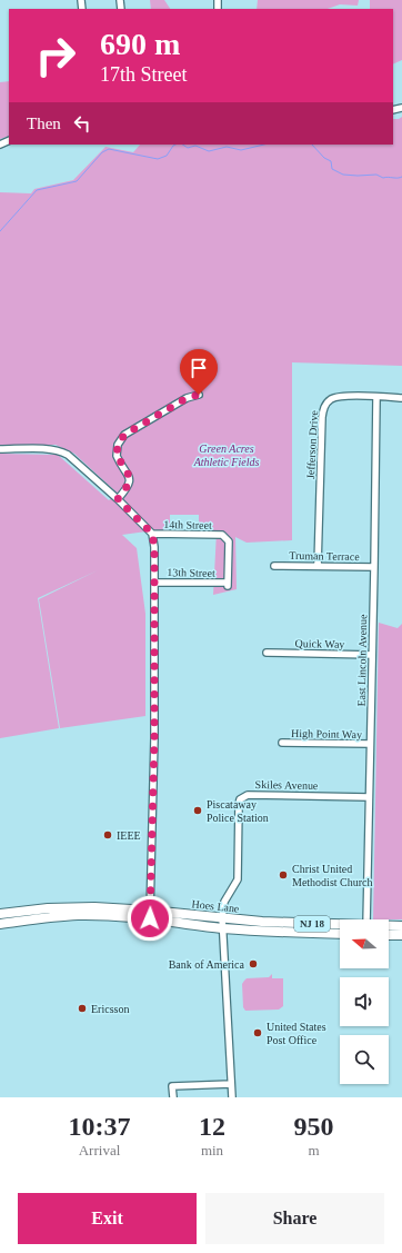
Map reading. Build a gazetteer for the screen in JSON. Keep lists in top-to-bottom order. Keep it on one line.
{"streets":{"highway":["Hoes Lane","NJ 18"],"street":["Jefferson Drive","14th Street","Truman Terrace","13th Street","Quick Way","East Lincoln Avenue","High Point Way","Skiles Avenue"]},"crossings":[["Jefferson Drive","Truman Terrace"],["Jefferson Drive","East Lincoln Avenue"],["14th Street","13th Street"],["Truman Terrace","East Lincoln Avenue"],["Quick Way","East Lincoln Avenue"],["East Lincoln Avenue","High Point Way"],["East Lincoln Avenue","Skiles Avenue"],["Skiles Avenue","Hoes Lane"]],"parks":["Green Acres Athletic Fields"],"places":["Piscataway Police Station","IEEE","Christ United Methodist Church","Bank of America","Ericsson","United States Post Office"],"north":"left","page":{"turn":["690 m","17th Street"],"then":"Then","eta":["10:37","Arrival","12","min","950","m"],"buttons":["Exit","Share"]}}
